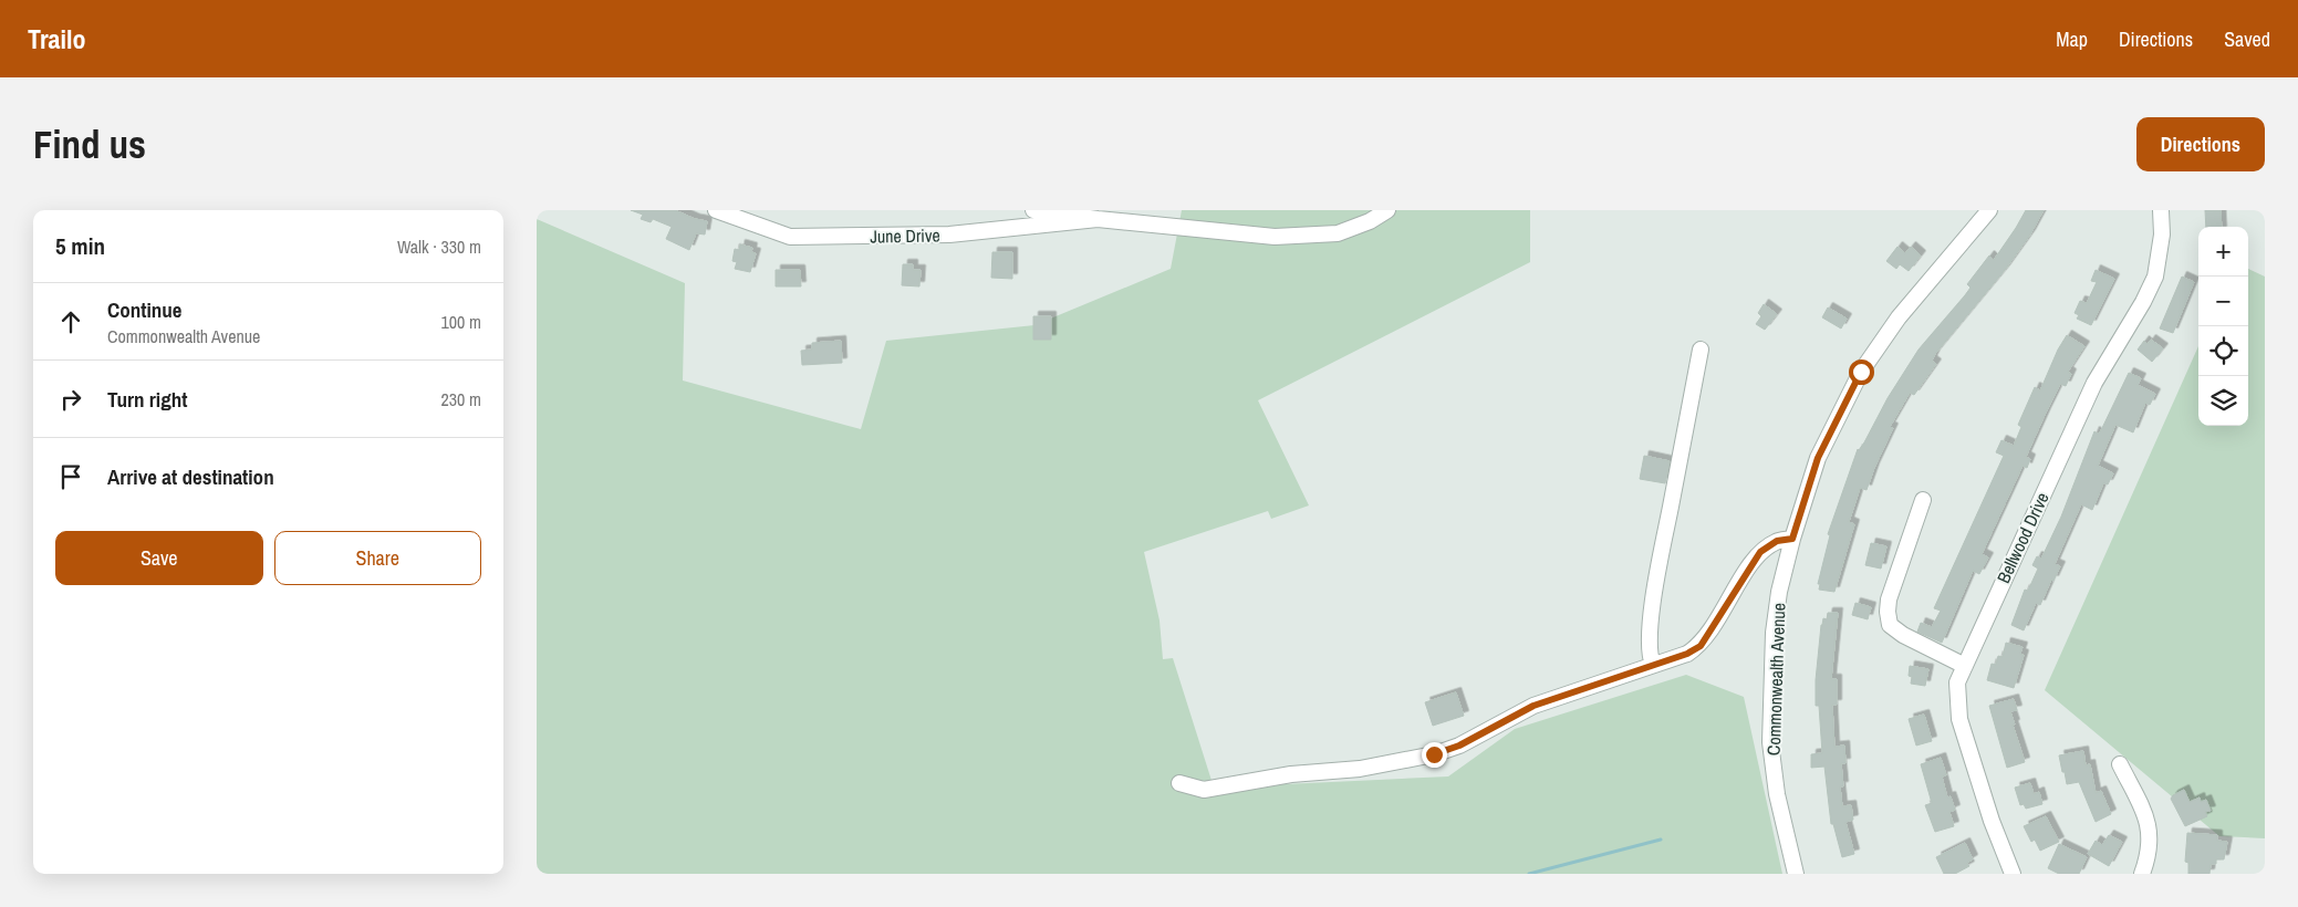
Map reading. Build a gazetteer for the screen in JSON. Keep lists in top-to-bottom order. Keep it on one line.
{"streets":{"street":["June Drive","Bellwood Drive","Commonwealth Avenue"]},"page":{"header":"Trailo","nav":["Map","Directions","Saved"],"buttons":["Directions",["Save","Share"]],"title":"Find us","heading":["5 min","Walk · 330 m"],"map_buttons":["+","−"],"list":[["Continue","Commonwealth Avenue","100 m"],["Turn right","230 m"],"Arrive at destination"]}}
